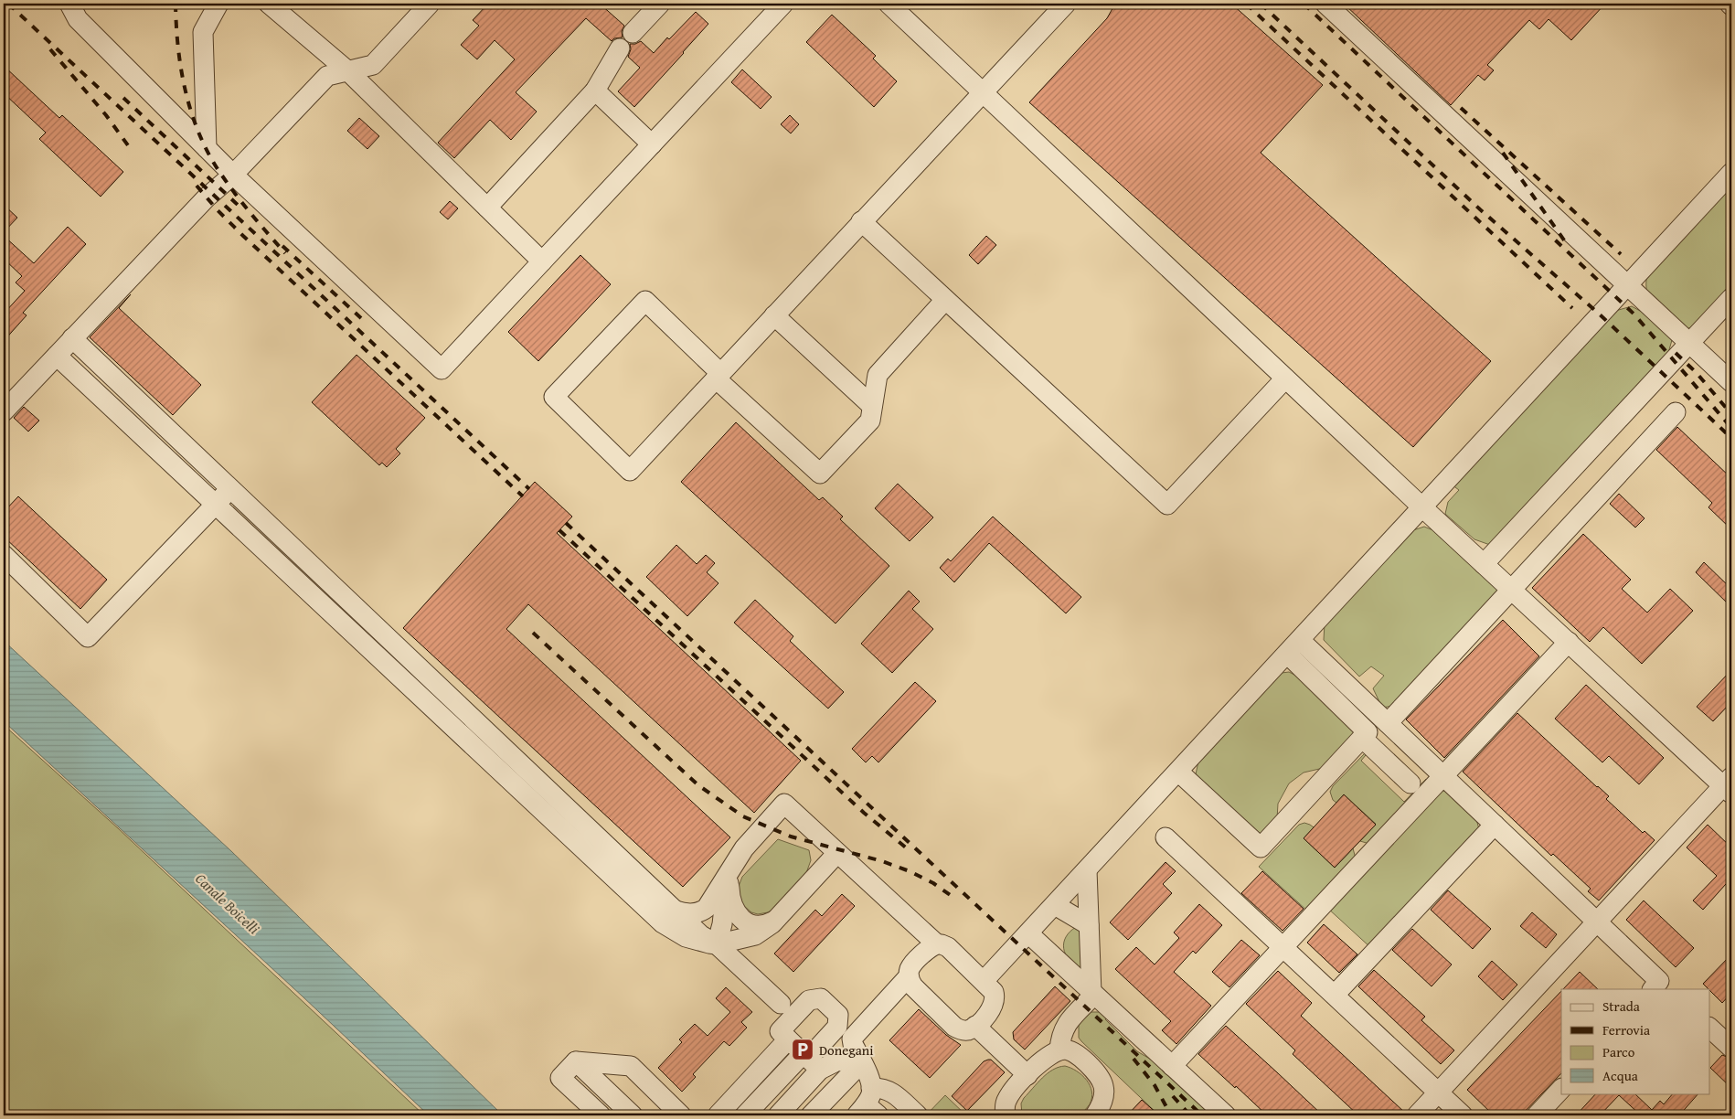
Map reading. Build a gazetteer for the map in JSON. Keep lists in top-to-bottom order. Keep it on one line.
{"water":["Canale Boicelli"],"places":{"parking":["Donegani"]},"legend":["Strada","Ferrovia","Parco","Acqua"]}
